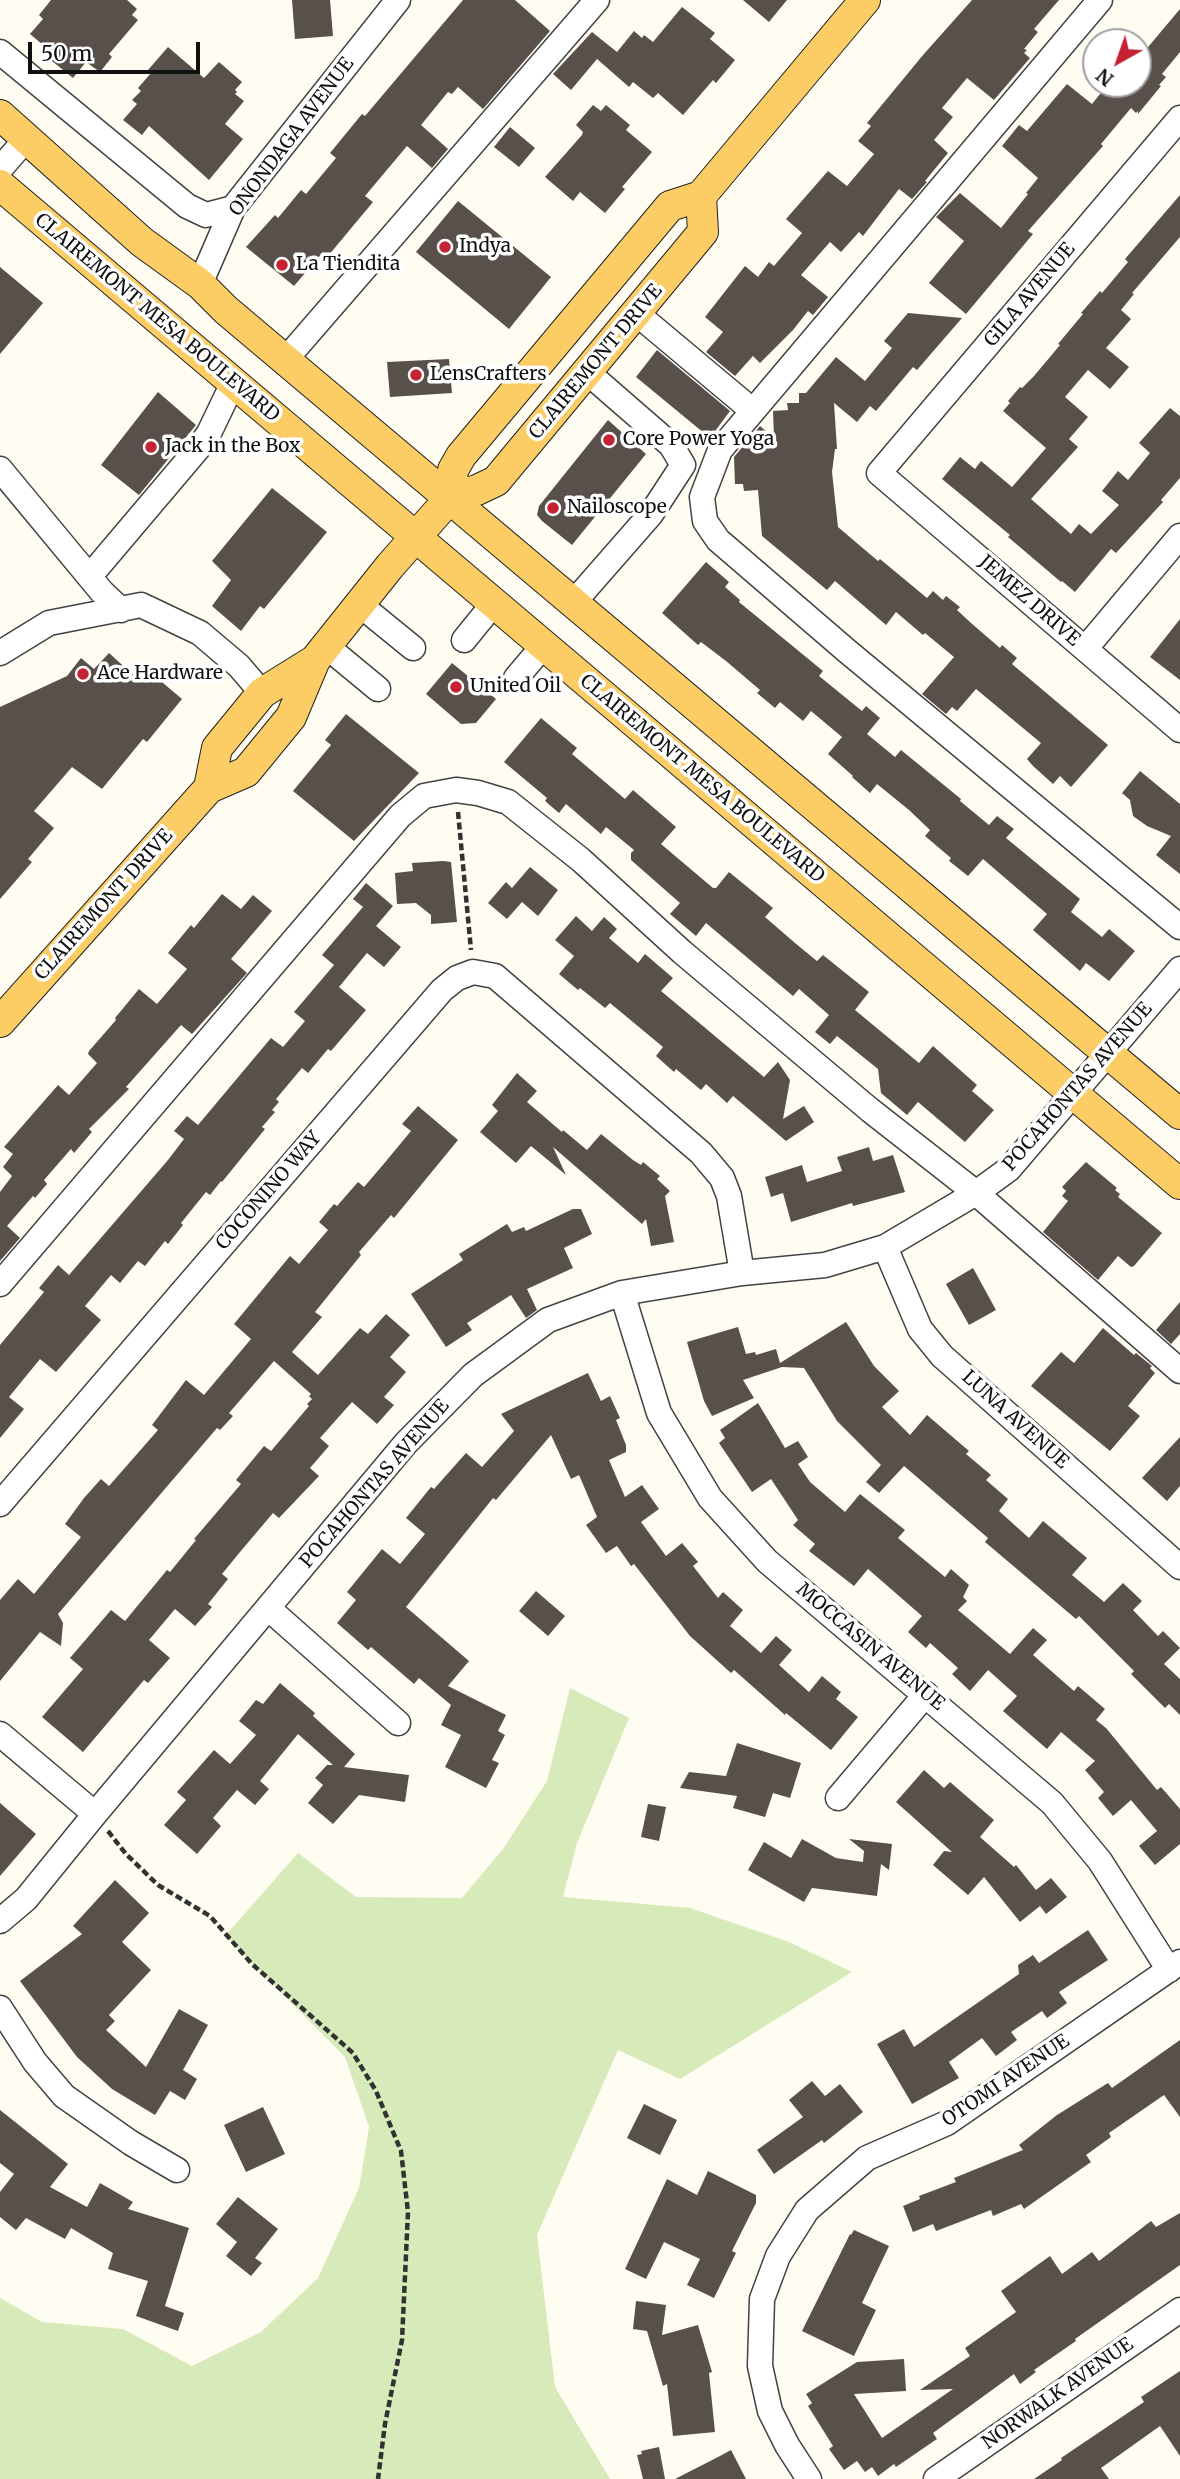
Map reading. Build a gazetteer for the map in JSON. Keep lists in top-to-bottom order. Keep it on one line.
{"streets":{"main road":["CLAIREMONT MESA BOULEVARD","CLAIREMONT DRIVE"],"street":["ONONDAGA AVENUE","GILA AVENUE","JEMEZ DRIVE","POCAHONTAS AVENUE","COCONINO WAY","LUNA AVENUE","MOCCASIN AVENUE","OTOMI AVENUE","NORWALK AVENUE"]},"crossings":[["GILA AVENUE","JEMEZ DRIVE"],["CLAIREMONT MESA BOULEVARD","CLAIREMONT DRIVE"],["CLAIREMONT MESA BOULEVARD","POCAHONTAS AVENUE"],["POCAHONTAS AVENUE","LUNA AVENUE"],["POCAHONTAS AVENUE","MOCCASIN AVENUE"],["MOCCASIN AVENUE","OTOMI AVENUE"]],"places":["Indya","La Tiendita","LensCrafters","Core Power Yoga","Jack in the Box","Nailoscope","Ace Hardware","United Oil"],"scale_bar":"50 m","north":"bottom left"}
